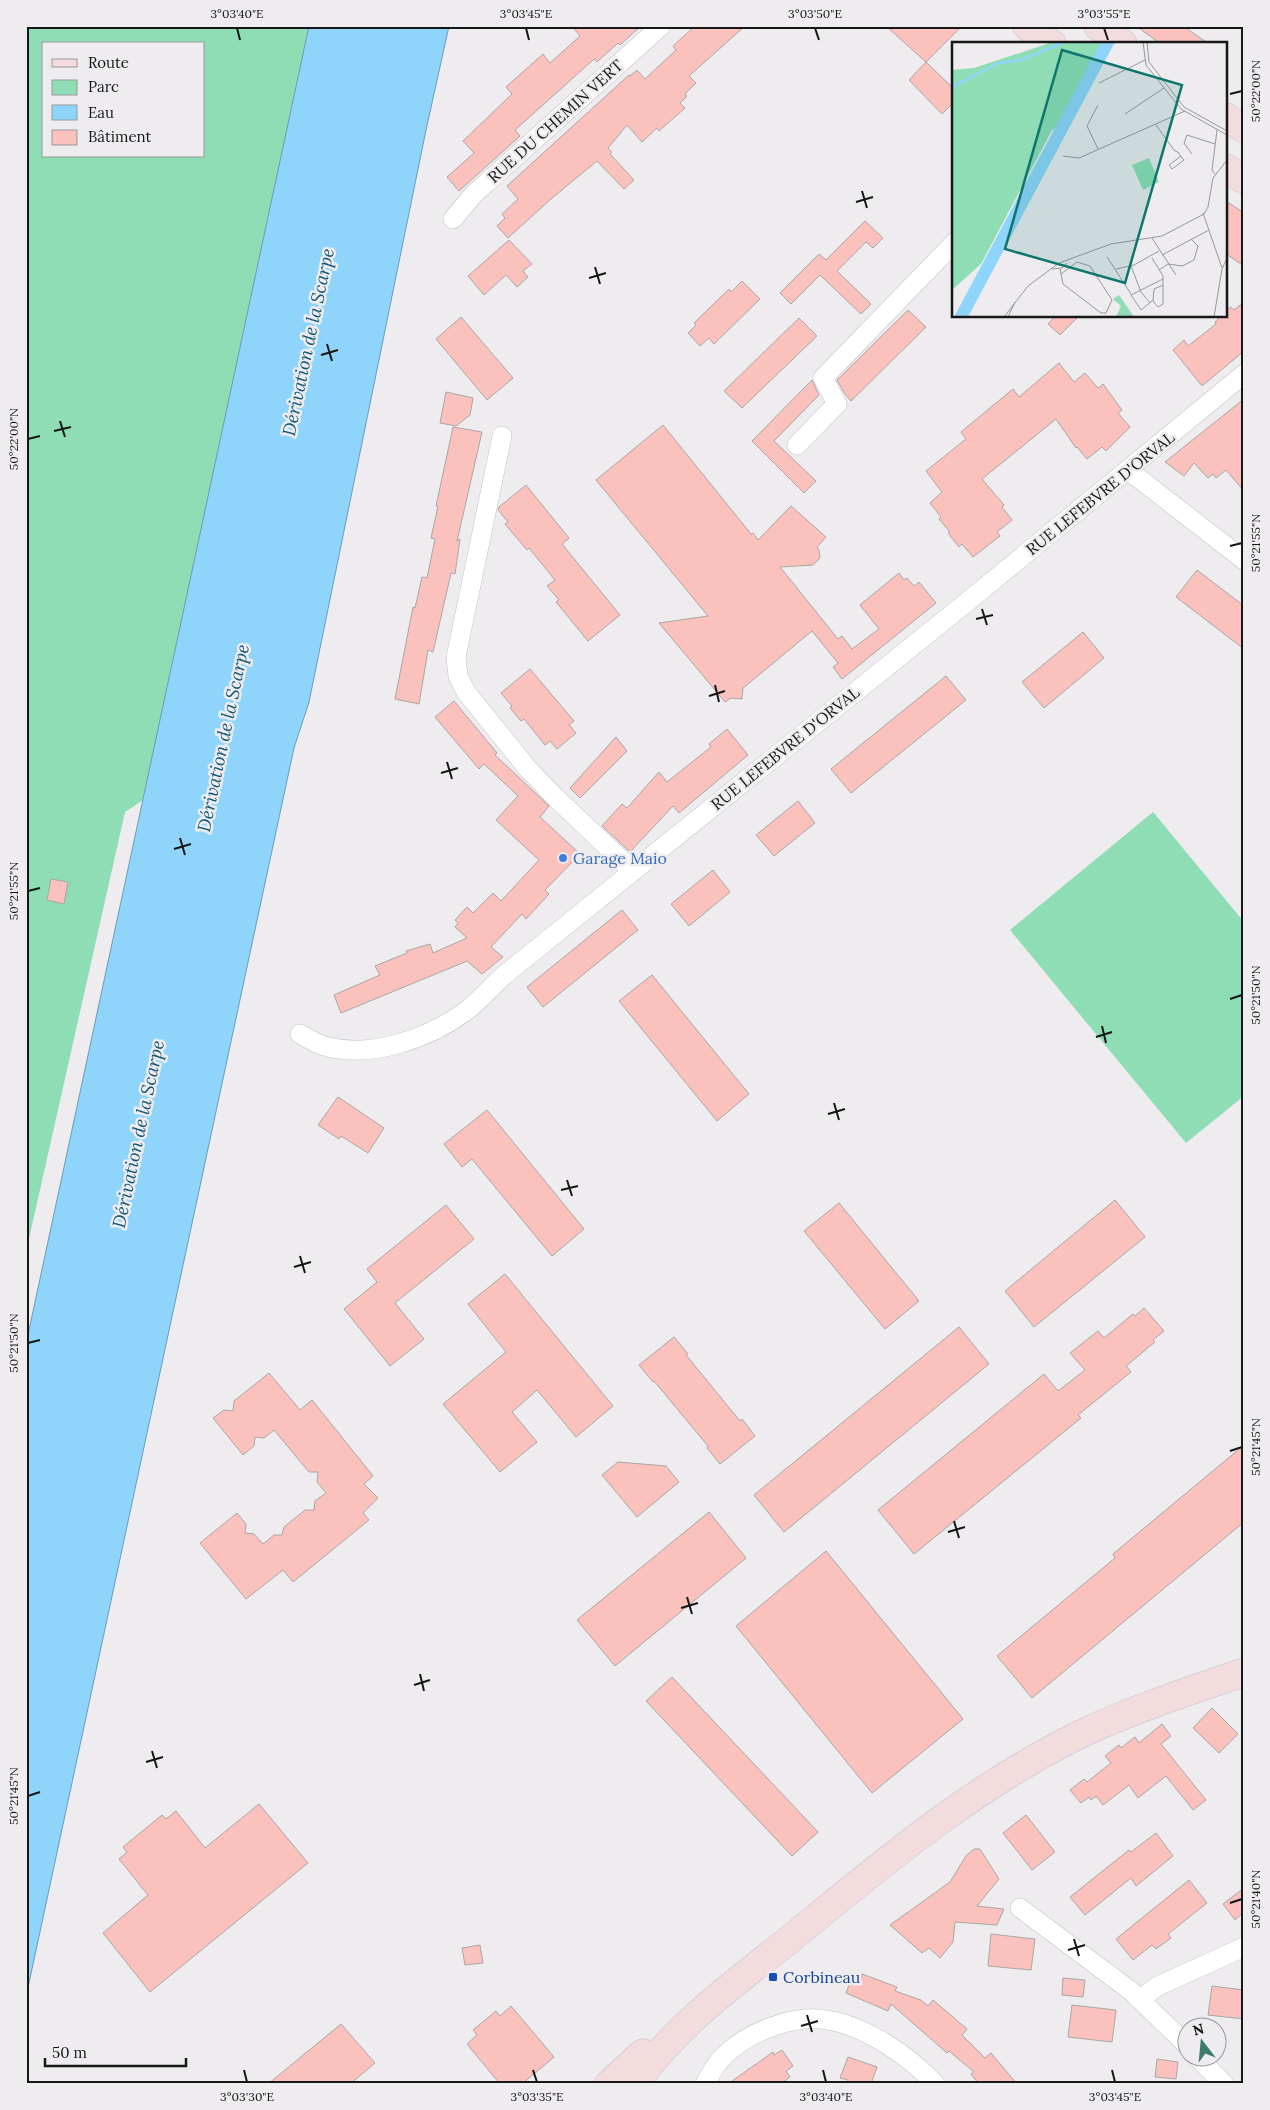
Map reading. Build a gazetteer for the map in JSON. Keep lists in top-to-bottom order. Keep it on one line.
{"streets":{"street":["RUE DU CHEMIN VERT","RUE LEFEBVRE D'ORVAL"]},"water":["Dérivation de la Scarpe"],"places":{"other":["Garage Maio"],"transit":["Corbineau"]},"legend":["Route","Parc","Eau","Bâtiment"],"scale_bar":"50 m","north":"top","coordinates":["3°03'40\"E","3°03'45\"E","3°03'50\"E","3°03'55\"E","50°22'00\"N","50°21'55\"N","50°21'50\"N","50°21'45\"N","50°21'40\"N","3°03'30\"E","3°03'35\"E"]}
